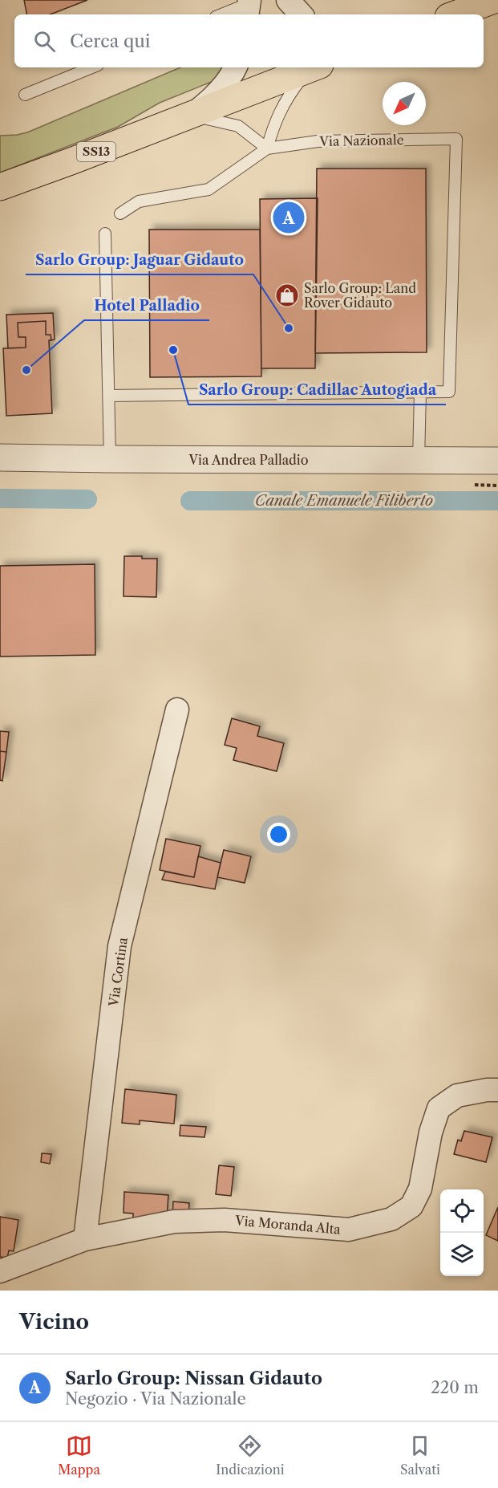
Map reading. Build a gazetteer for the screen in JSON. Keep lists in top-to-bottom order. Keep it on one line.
{"streets":{"main road":["SS13"],"street":["Via Andrea Palladio","Via Cortina","Via Moranda Alta"],"lane":["Via Nazionale"]},"crossings":[["Via Cortina","Via Moranda Alta"]],"water":["Canale Emanuele Filiberto"],"places":{"shop":["Sarlo Group: Land Rover Gidauto"],"other":["Sarlo Group: Jaguar Gidauto","Sarlo Group: Cadillac Autogiada","Hotel Palladio"]},"north":"bottom left","page":{"search":"Cerca qui","pins":"A","heading":"Vicino","list":[{"mark":"A","name":"Sarlo Group: Nissan Gidauto","note":"Negozio · Via Nazionale","value":"220 m"}],"nav":["Mappa","Indicazioni","Salvati"]}}
